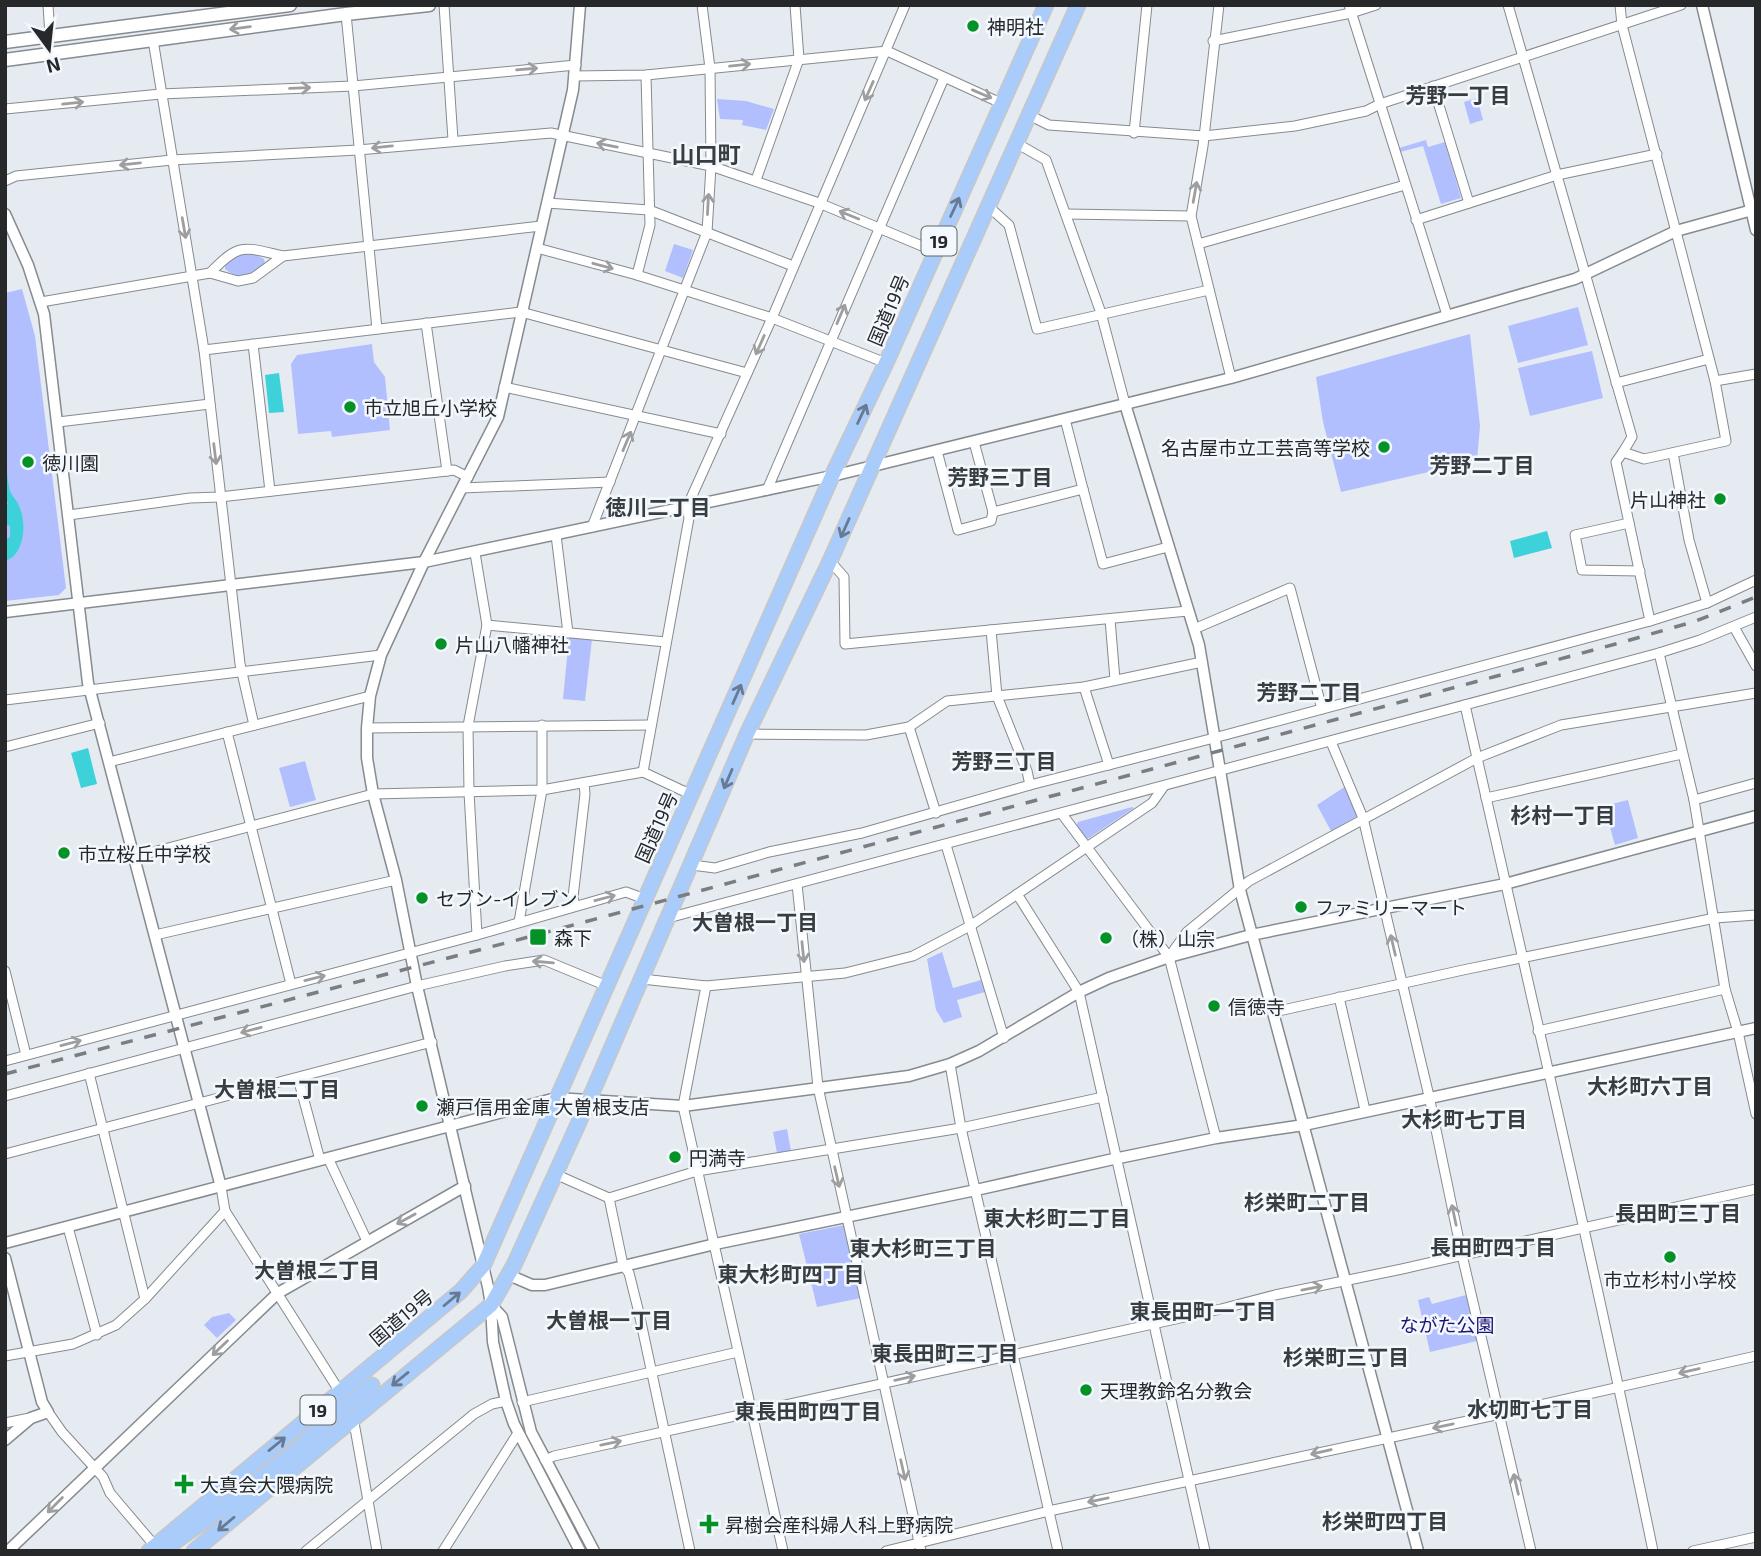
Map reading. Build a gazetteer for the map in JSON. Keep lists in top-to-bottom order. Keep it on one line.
{"streets":{"highway":["19","国道19号"]},"districts":["芳野一丁目","山口町","芳野二丁目","芳野三丁目","徳川二丁目","芳野二丁目","芳野三丁目","杉村一丁目","大曽根一丁目","大杉町六丁目","大曽根二丁目","大杉町七丁目","杉栄町二丁目","長田町三丁目","東大杉町二丁目","長田町四丁目","東大杉町三丁目","大曽根二丁目","東大杉町四丁目","東長田町一丁目","大曽根一丁目","東長田町三丁目","杉栄町三丁目","水切町七丁目","東長田町四丁目","杉栄町四丁目"],"parks":["ながた公園"],"places":{"other":["神明社","市立旭丘小学校","名古屋市立工芸高等学校","徳川園","片山神社","片山八幡神社","市立桜丘中学校","セブン-イレブン","ファミリーマート","（株）山宗","信徳寺","瀬戸信用金庫 大曽根支店","円満寺","市立杉村小学校","天理教鈴名分教会"],"transit":["森下"],"health":["大真会大隈病院","昇樹会産科婦人科上野病院"]},"north":"bottom"}
